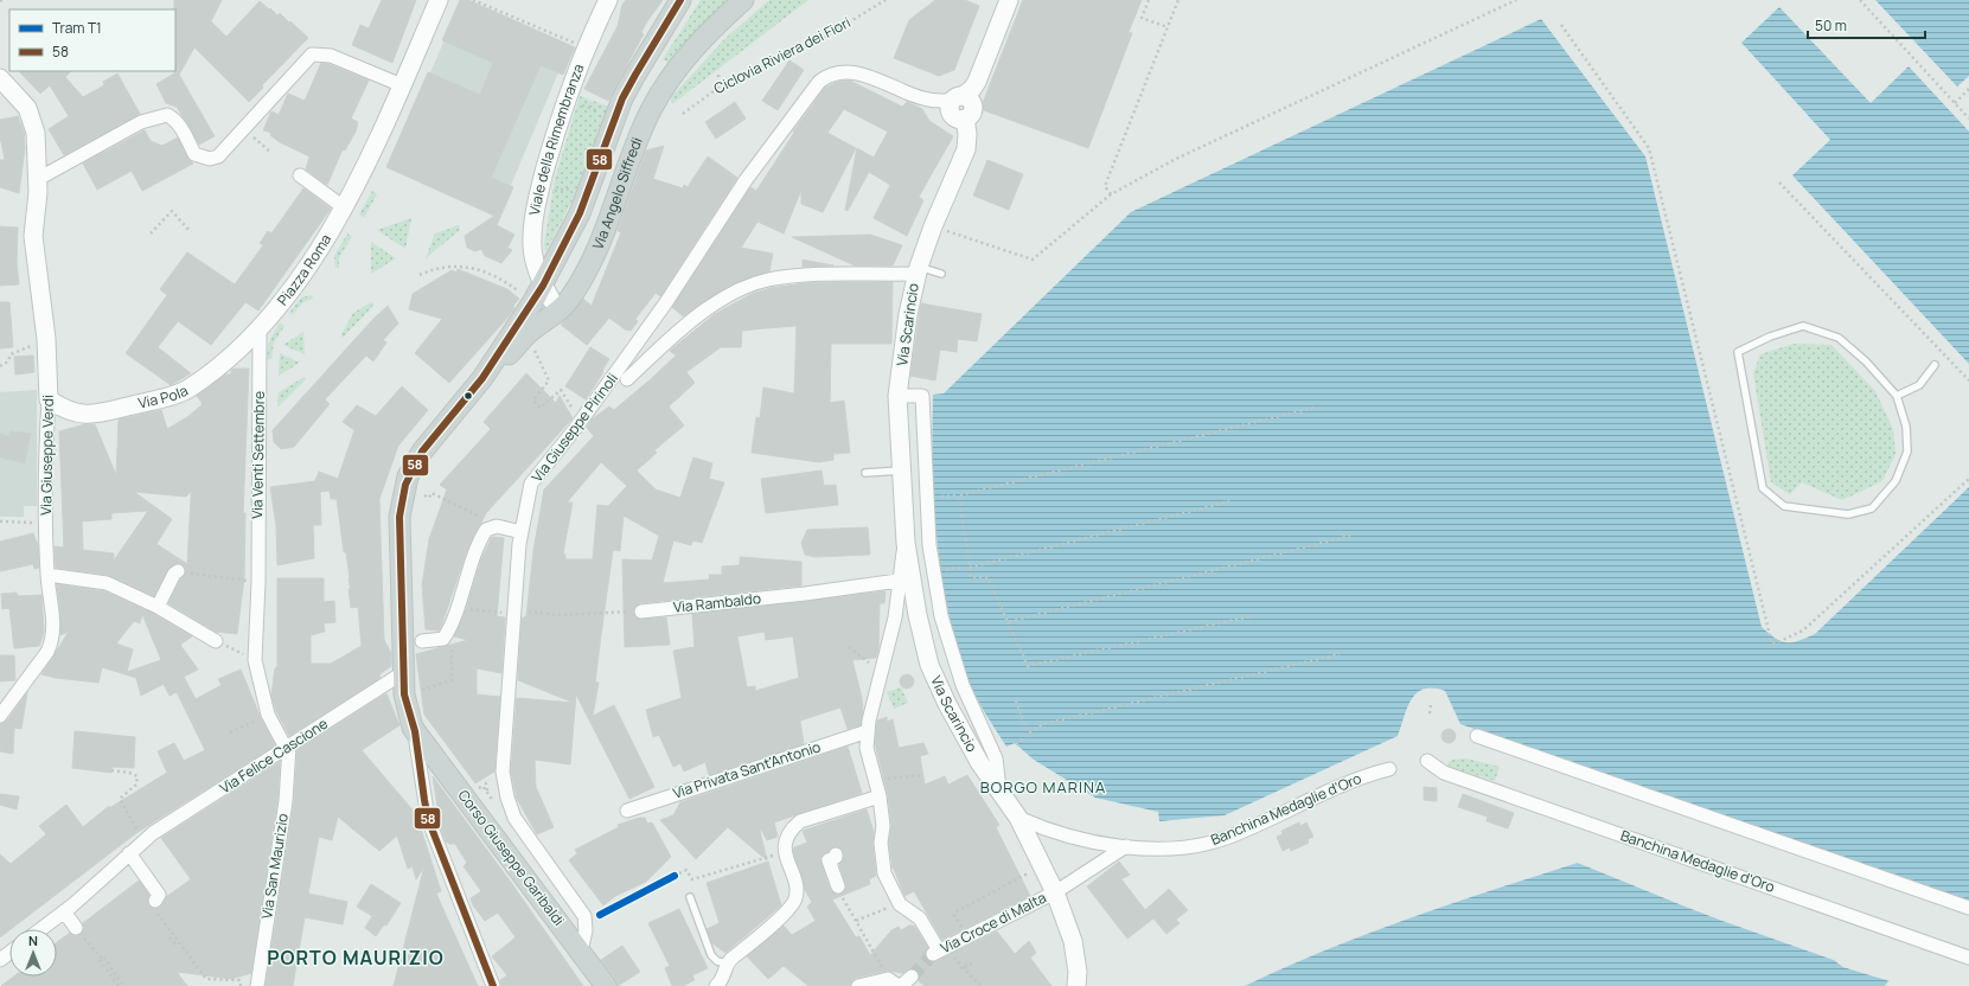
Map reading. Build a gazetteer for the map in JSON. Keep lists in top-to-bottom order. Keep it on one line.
{"streets":{"main road":["Via Angelo Siffredi","Corso Giuseppe Garibaldi"],"street":["Viale della Rimembranza","Piazza Roma","Via Scarincio","Via Pola","Via Giuseppe Pirinoli","Via Giuseppe Verdi","Via Venti Settembre","Via Rambaldo","Via Felice Cascione","Via Privata Sant'Antonio","Banchina Medaglie d'Oro","Via San Maurizio","Via Croce di Malta"],"path":["Ciclovia Riviera dei Fiori"]},"crossings":[["Viale della Rimembranza","Via Angelo Siffredi"],["Via Angelo Siffredi","Corso Giuseppe Garibaldi"],["Piazza Roma","Via Pola"],["Piazza Roma","Via Venti Settembre"],["Via Scarincio","Via Giuseppe Pirinoli"],["Via Scarincio","Via Rambaldo"],["Via Scarincio","Via Privata Sant'Antonio"],["Via Scarincio","Via Croce di Malta"],["Via Pola","Via Giuseppe Verdi"],["Via Pola","Via Venti Settembre"],["Via Giuseppe Pirinoli","Corso Giuseppe Garibaldi"],["Via Venti Settembre","Via Felice Cascione"],["Via Venti Settembre","Via San Maurizio"],["Via Felice Cascione","Corso Giuseppe Garibaldi"],["Via Felice Cascione","Via San Maurizio"]],"districts":["BORGO MARINA","PORTO MAURIZIO"],"lines":["transit line 58","tram line T1"],"legend":["Tram T1","58"],"scale_bar":"50 m","north":"top"}
